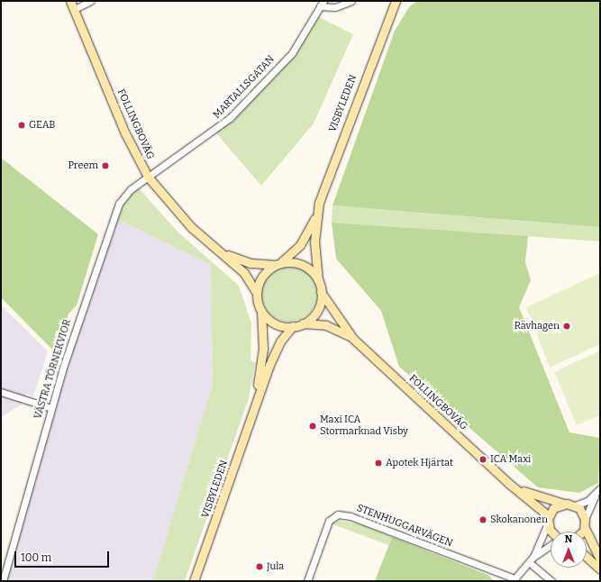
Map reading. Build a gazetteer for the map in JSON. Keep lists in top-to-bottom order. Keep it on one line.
{"streets":{"main road":["VISBYLEDEN","FOLLINGBOVÄG"],"street":["MARTALLSGATAN","VÄSTRA TÖRNEKVIOR","STENHUGGARVÄGEN"]},"crossings":[["MARTALLSGATAN","FOLLINGBOVÄG"],["MARTALLSGATAN","VÄSTRA TÖRNEKVIOR"],["VISBYLEDEN","FOLLINGBOVÄG"],["FOLLINGBOVÄG","VÄSTRA TÖRNEKVIOR"]],"places":["GEAB","Preem","Rävhagen","Maxi ICA Stormarknad Visby","ICA Maxi","Apotek Hjärtat","Skokanonen","Jula"],"scale_bar":"100 m","north":"top"}
